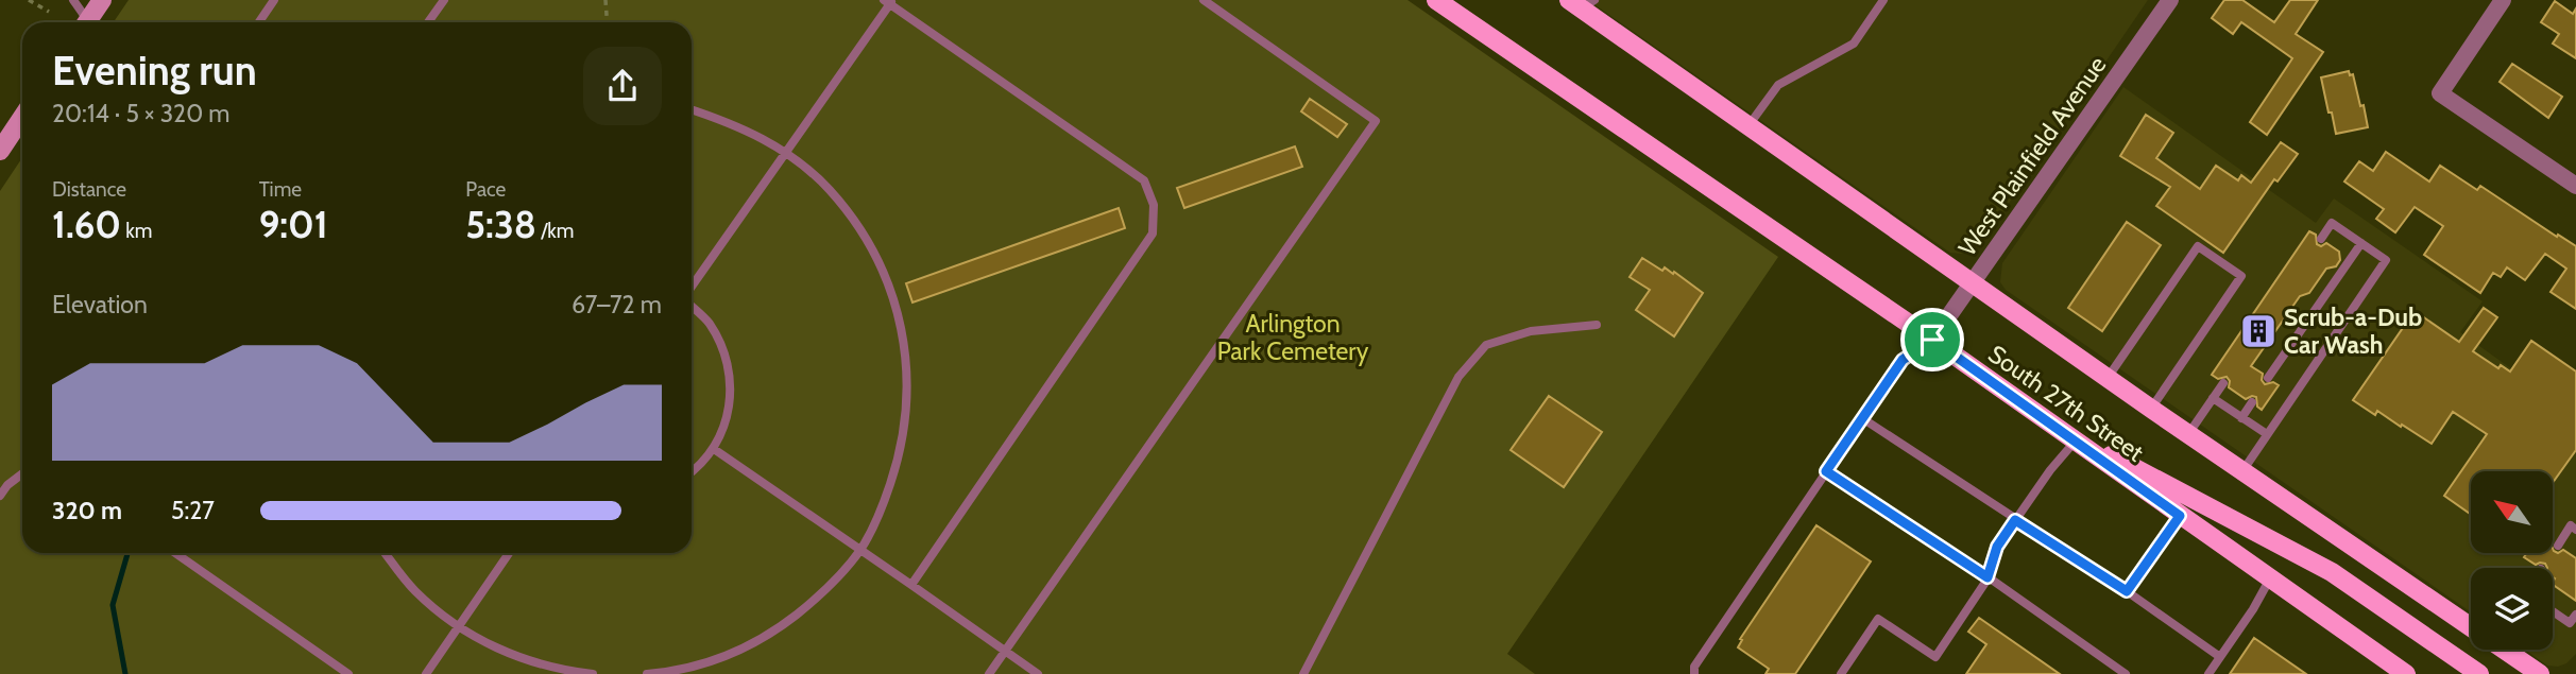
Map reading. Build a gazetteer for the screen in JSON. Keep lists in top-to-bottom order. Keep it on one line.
{"streets":{"main road":["South 27th Street"],"street":["West Plainfield Avenue"]},"crossings":[["West Plainfield Avenue","South 27th Street"]],"parks":["Arlington Park Cemetery"],"places":{"building":["Scrub-a-Dub Car Wash"]},"north":"top left","page":{"heading":["Evening run","20:14 · 5 × 320 m"],"stats":[["Distance","1.60 km"],["Time","9:01"],["Pace","5:38 /km"]],"chart":["Elevation","67–72 m"],"list":[{"name":"320 m","note":"5:27"}]}}
